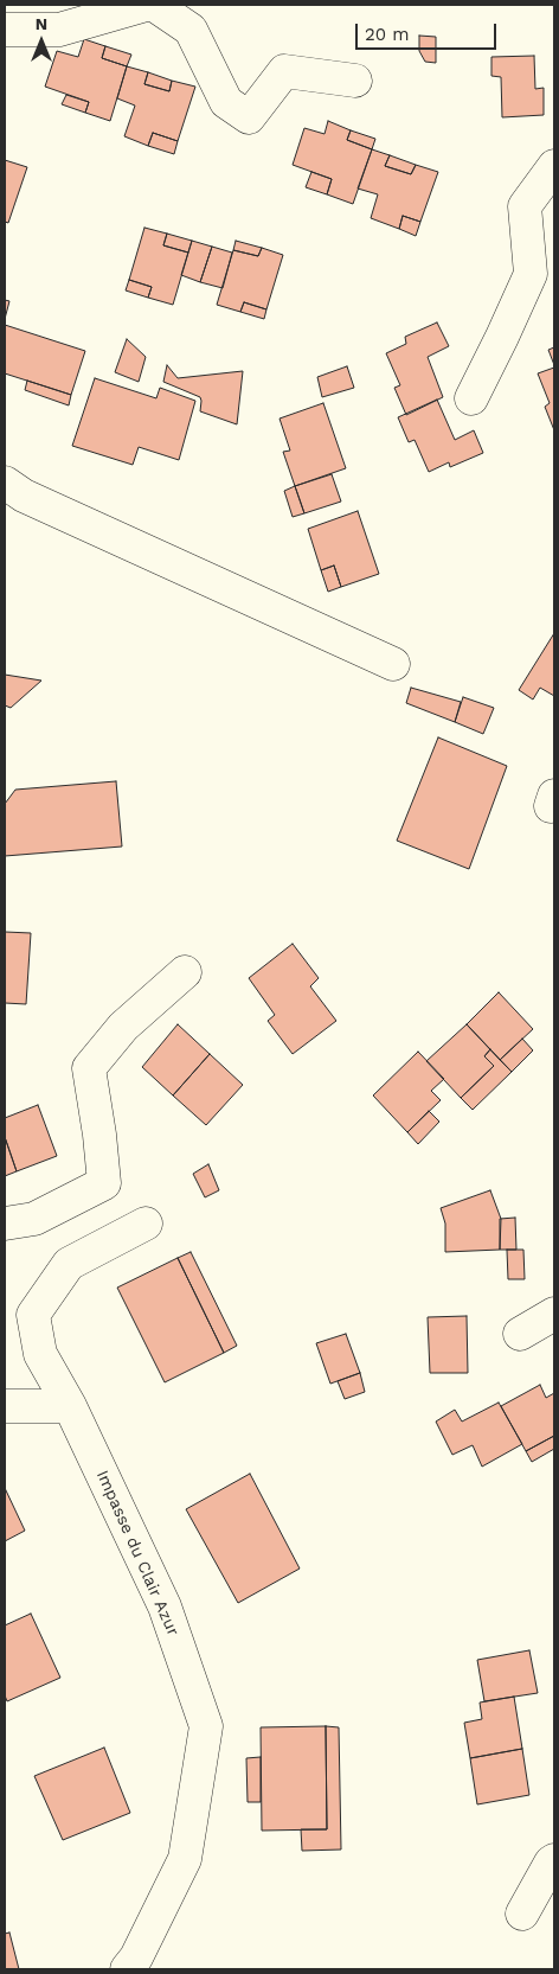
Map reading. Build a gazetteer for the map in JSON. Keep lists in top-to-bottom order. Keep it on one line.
{"streets":{"street":["Impasse du Clair Azur"]},"scale_bar":"20 m","north":"top"}
